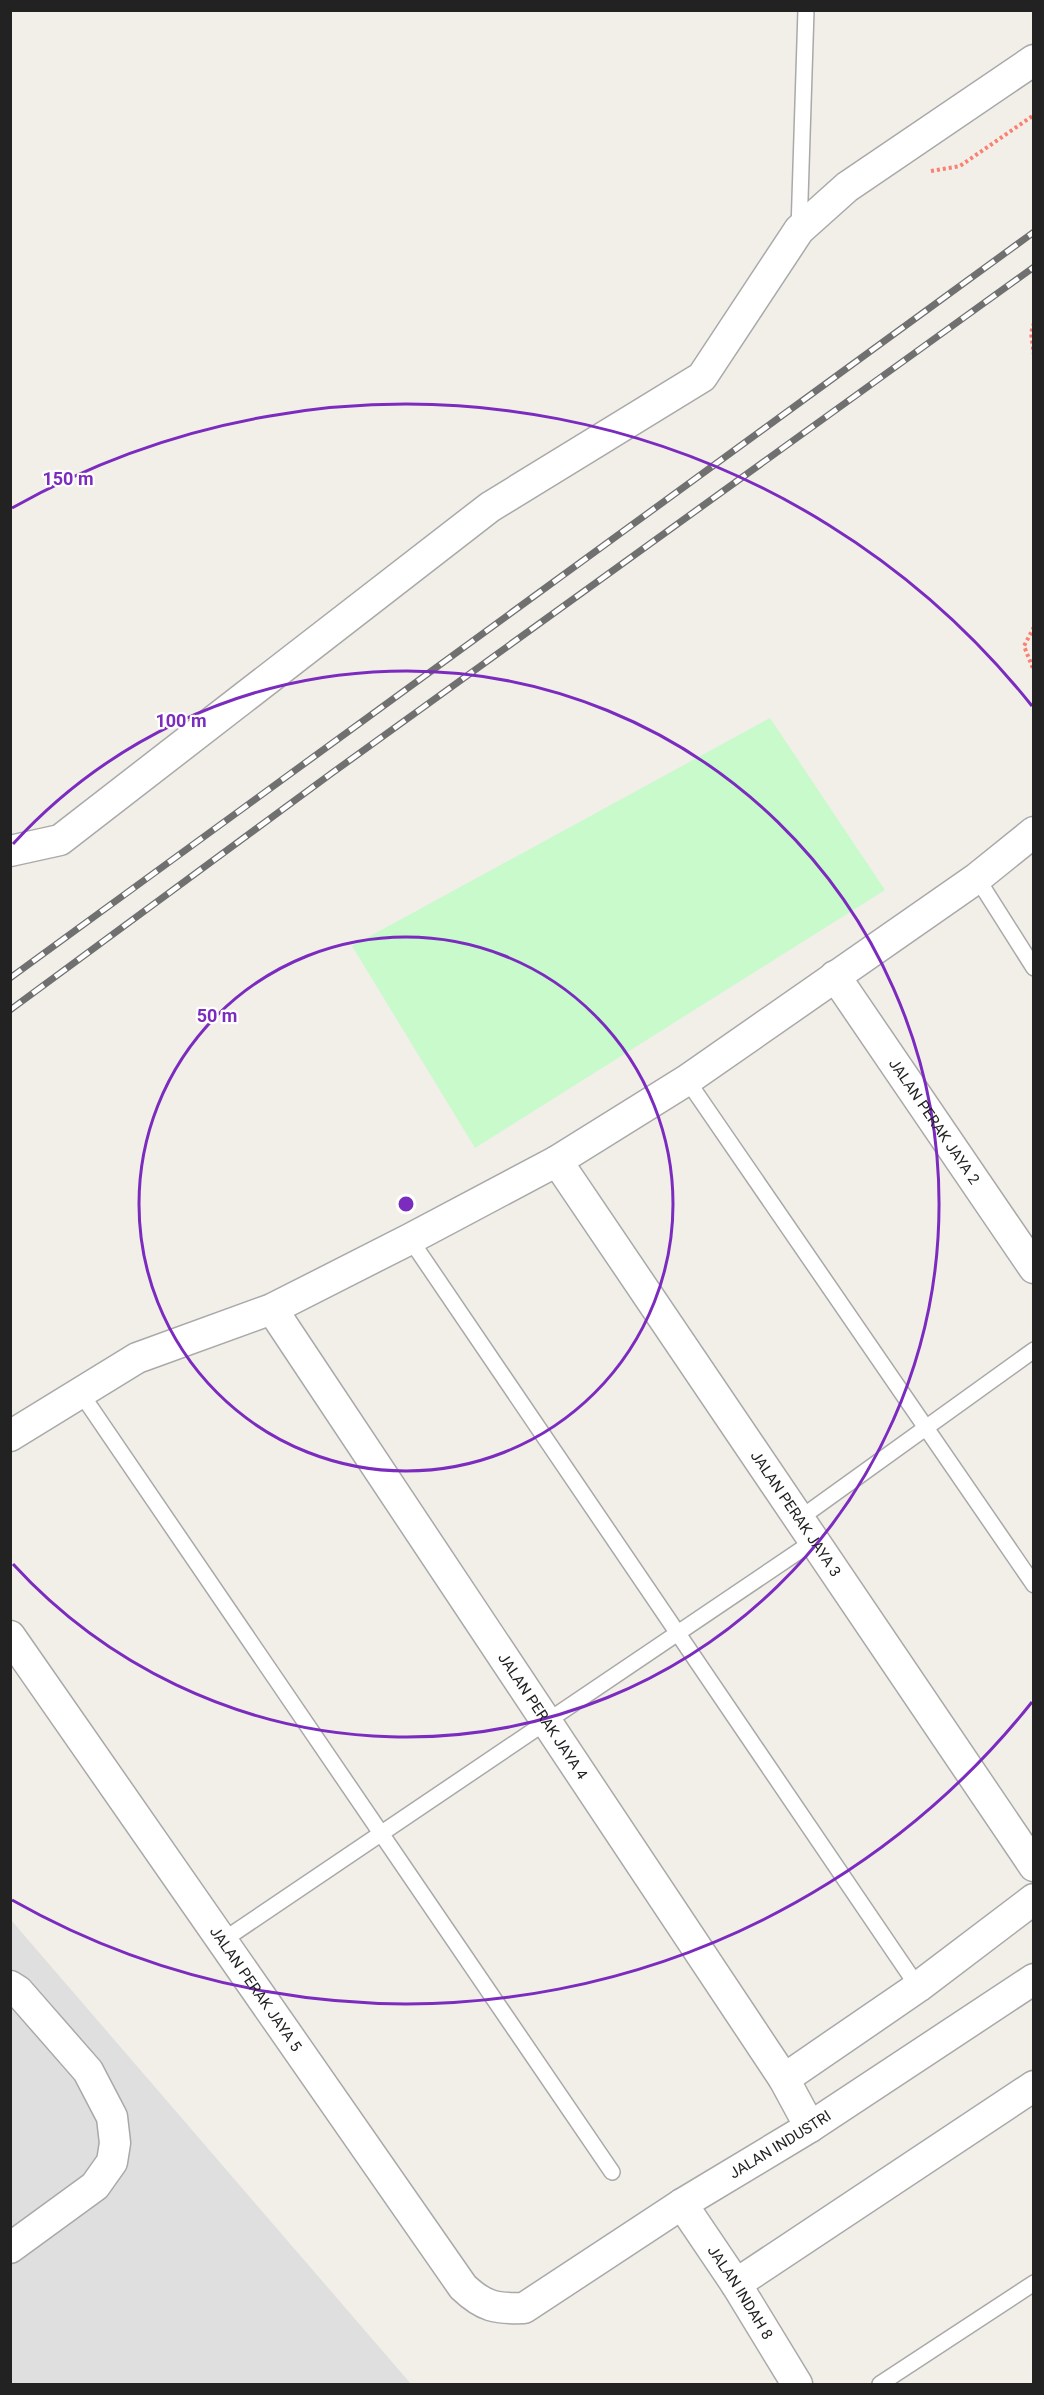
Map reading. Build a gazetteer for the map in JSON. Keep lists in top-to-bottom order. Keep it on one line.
{"streets":{"street":["JALAN PERAK JAYA 2","JALAN PERAK JAYA 3","JALAN PERAK JAYA 4","JALAN PERAK JAYA 5","JALAN INDUSTRI","JALAN INDAH 8"]},"crossings":[["JALAN PERAK JAYA 4","JALAN INDUSTRI"],["JALAN PERAK JAYA 5","JALAN INDUSTRI"],["JALAN INDUSTRI","JALAN INDAH 8"]],"rings":["150 m","100 m","50 m"]}
